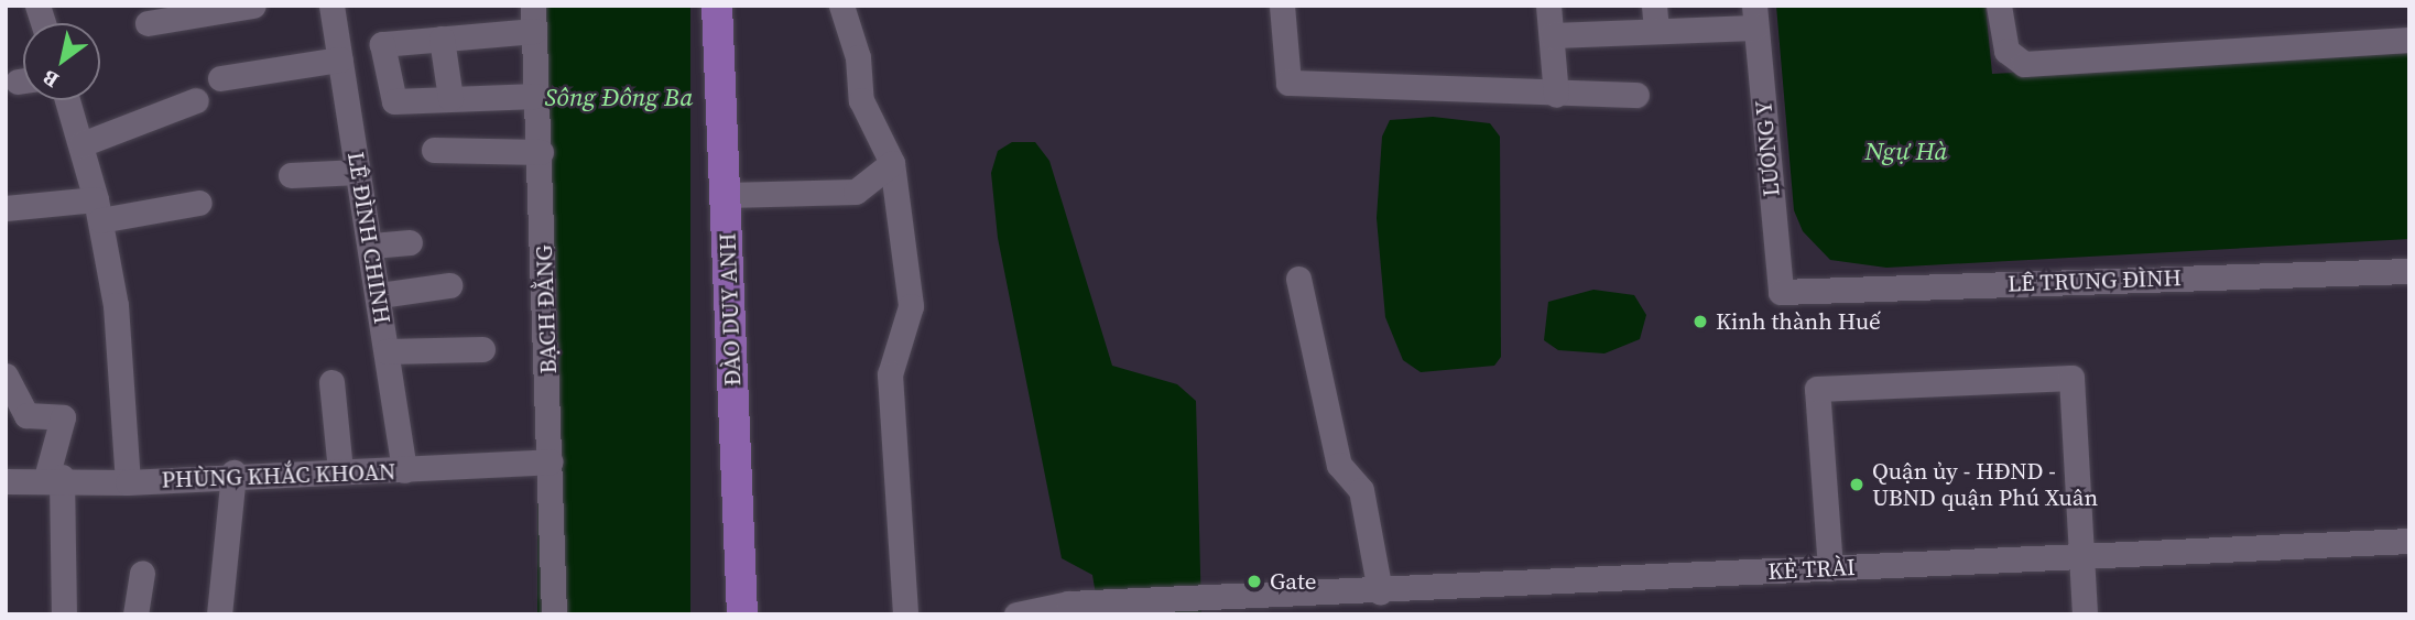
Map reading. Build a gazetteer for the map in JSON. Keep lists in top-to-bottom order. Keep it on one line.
{"streets":{"main road":["ĐÀO DUY ANH"],"street":["LƯƠNG Y","LÊ ĐÌNH CHINH","LÊ TRUNG ĐÌNH","BẠCH ĐẰNG","PHÙNG KHẮC KHOAN","KẺ TRÀI"]},"crossings":[["LƯƠNG Y","LÊ TRUNG ĐÌNH"],["LÊ ĐÌNH CHINH","PHÙNG KHẮC KHOAN"],["BẠCH ĐẰNG","PHÙNG KHẮC KHOAN"]],"water":["Sông Đông Ba","Ngự Hà"],"places":["Kinh thành Huế","Quận ủy - HĐND - UBND quận Phú Xuân","Gate"],"north":"bottom left"}
